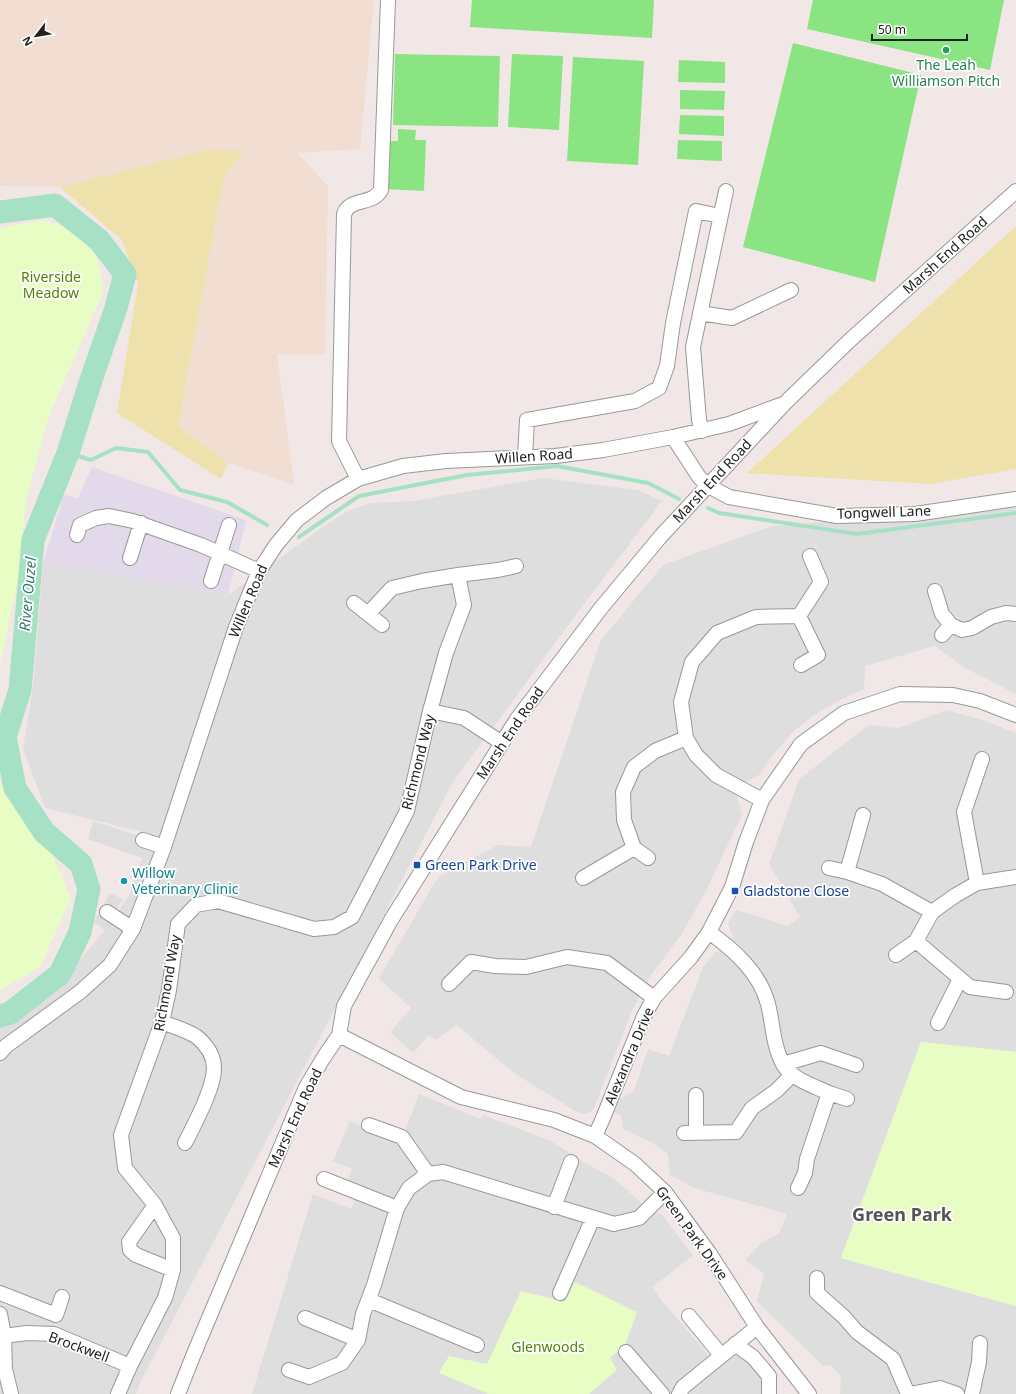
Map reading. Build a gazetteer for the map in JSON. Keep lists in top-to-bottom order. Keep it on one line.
{"streets":{"street":["Marsh End Road","Willen Road","Tongwell Lane","Richmond Way","Alexandra Drive","Green Park Drive","Brockwell"]},"crossings":[["Marsh End Road","Willen Road"],["Marsh End Road","Tongwell Lane"],["Marsh End Road","Green Park Drive"],["Richmond Way","Brockwell"],["Alexandra Drive","Green Park Drive"]],"districts":["Green Park"],"water":["River Ouzel"],"parks":["Riverside Meadow","Glenwoods"],"places":{"other":["The Leah Williamson Pitch","Willow Veterinary Clinic"],"transit":["Green Park Drive","Gladstone Close"]},"scale_bar":"50 m","north":"bottom left"}
